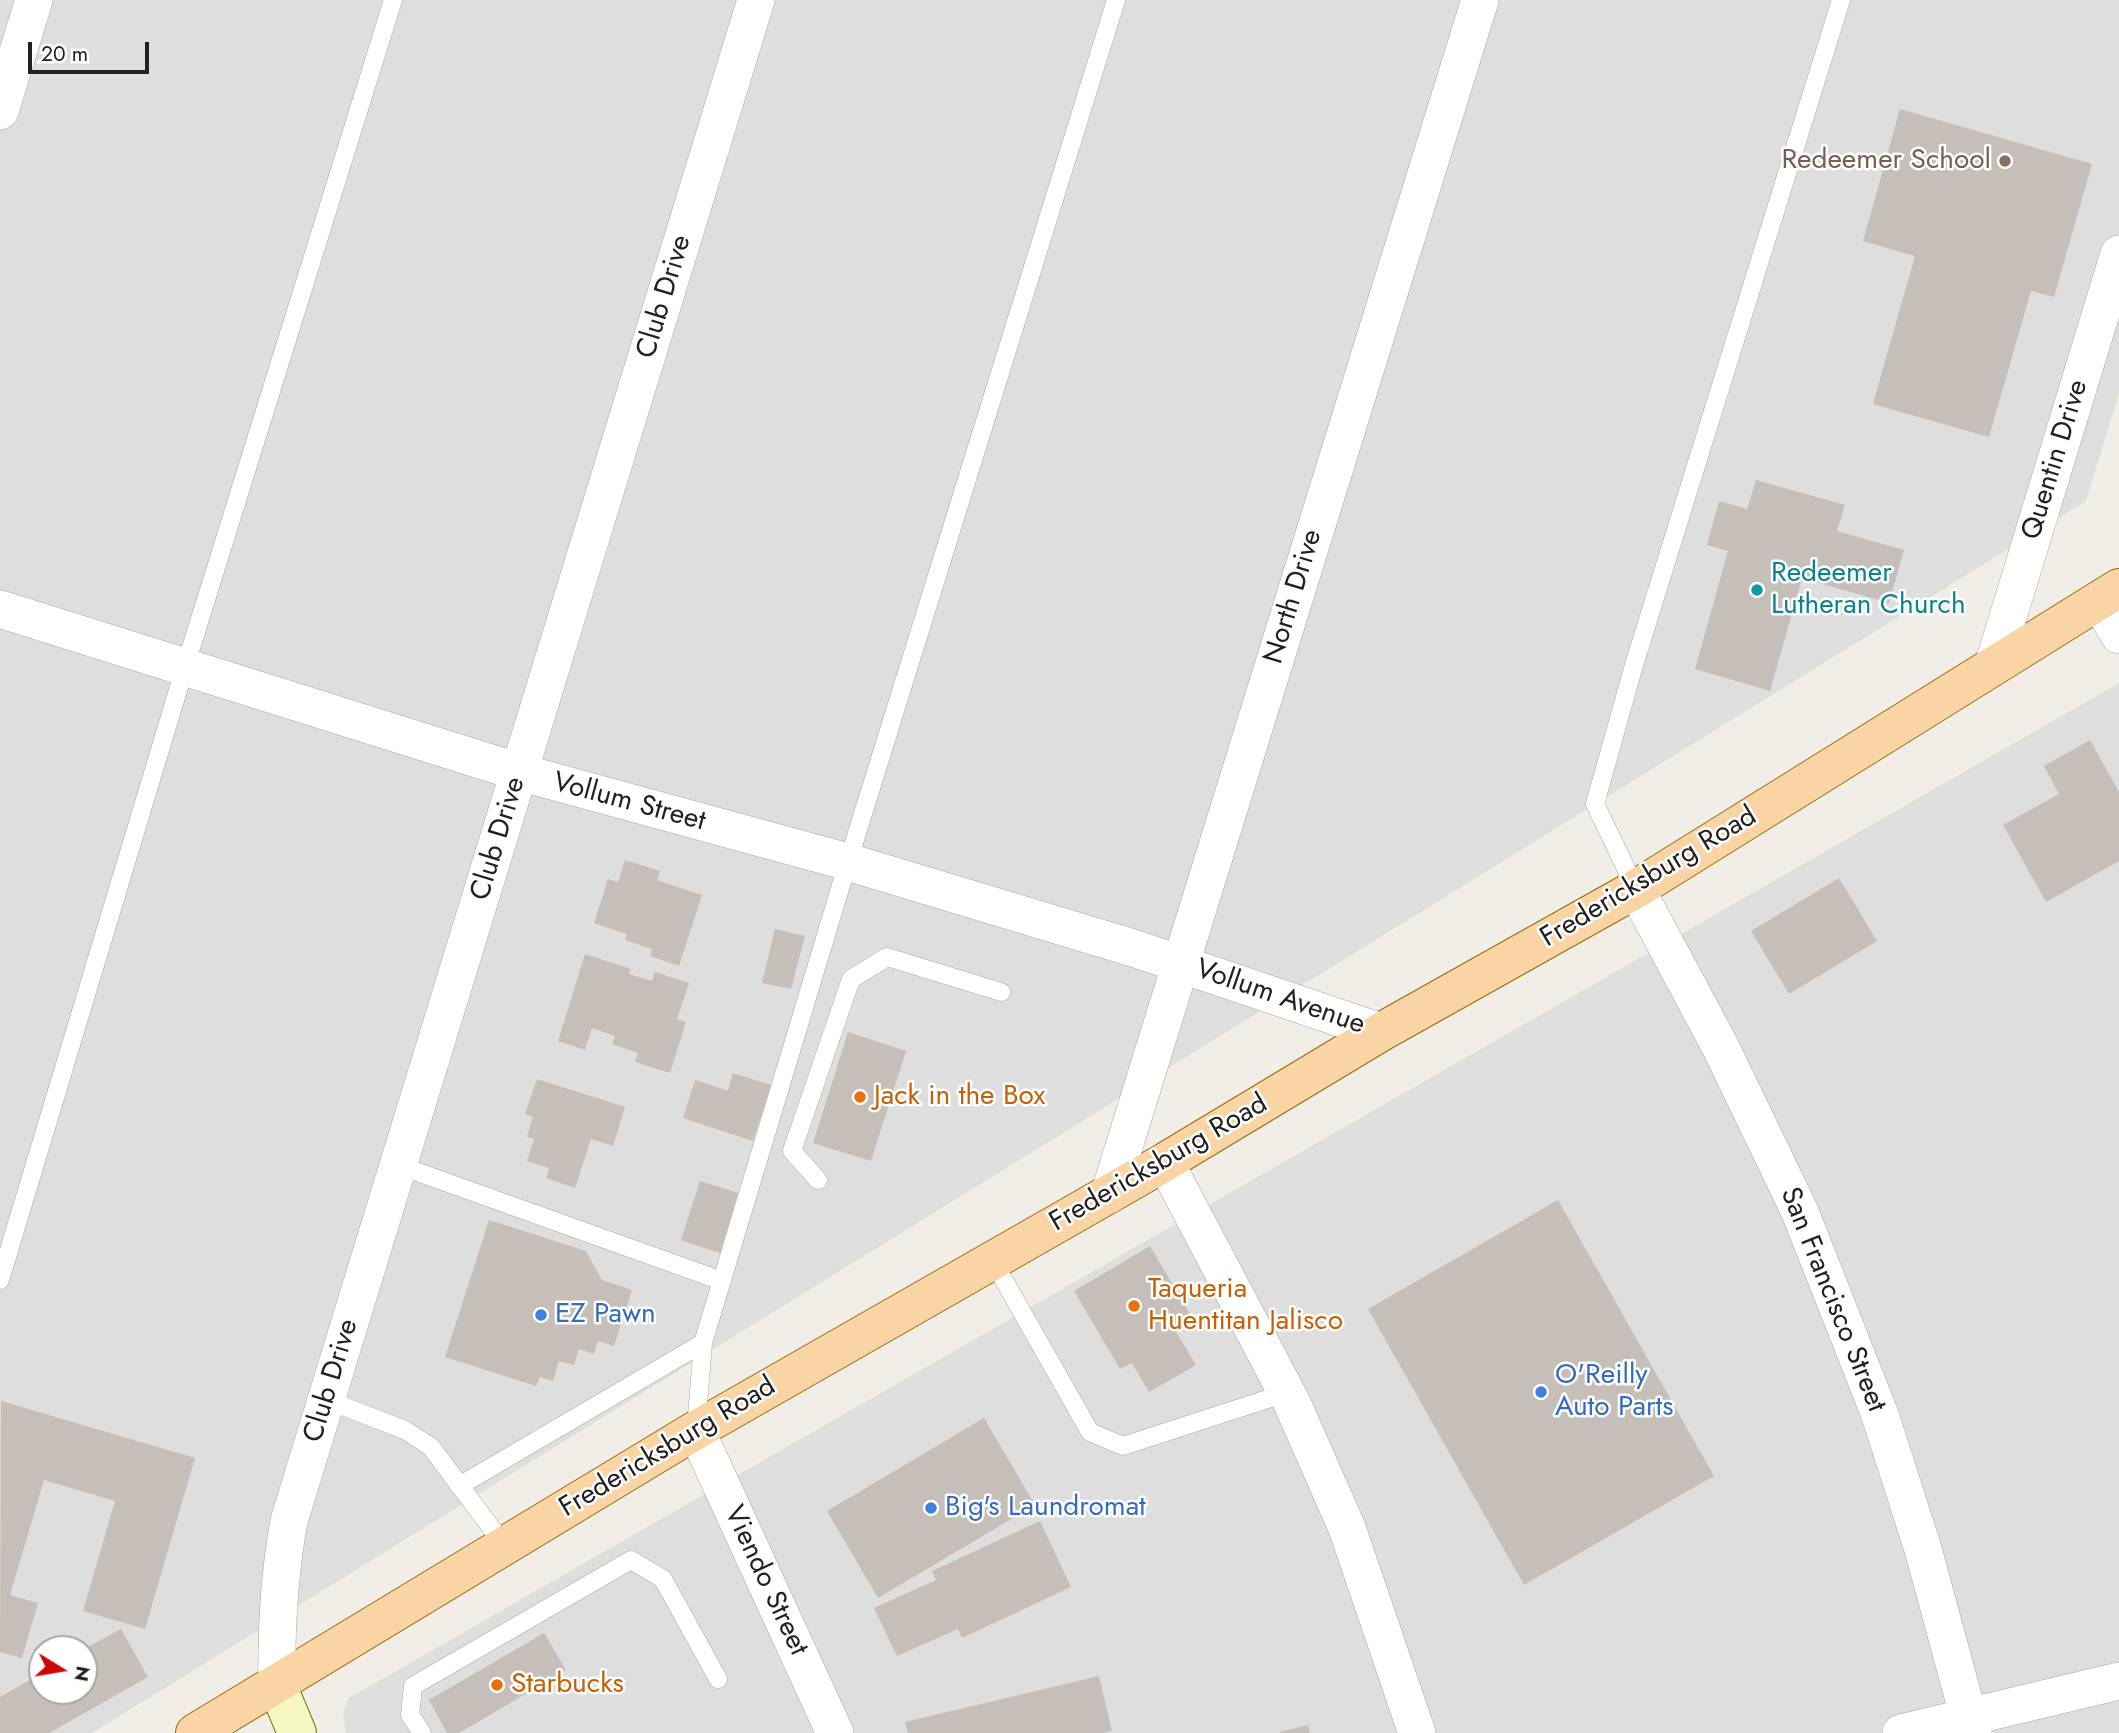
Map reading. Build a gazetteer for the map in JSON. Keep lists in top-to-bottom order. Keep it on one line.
{"streets":{"main road":["Fredericksburg Road"],"street":["Club Drive","Quentin Drive","North Drive","Vollum Street","Vollum Avenue","San Francisco Street","Viendo Street"]},"crossings":[["Club Drive","Vollum Street"],["Club Drive","Fredericksburg Road"],["Quentin Drive","Fredericksburg Road"],["North Drive","Vollum Street"],["North Drive","Fredericksburg Road"],["North Drive","Vollum Avenue"],["Vollum Street","Vollum Avenue"],["Fredericksburg Road","Vollum Avenue"],["Fredericksburg Road","San Francisco Street"],["Fredericksburg Road","Viendo Street"]],"places":["Redeemer School","Redeemer Lutheran Church","Jack in the Box","Taqueria Huentitan Jalisco","EZ Pawn","O'Reilly Auto Parts","Big's Laundromat","Starbucks"],"scale_bar":"20 m","north":"right"}
